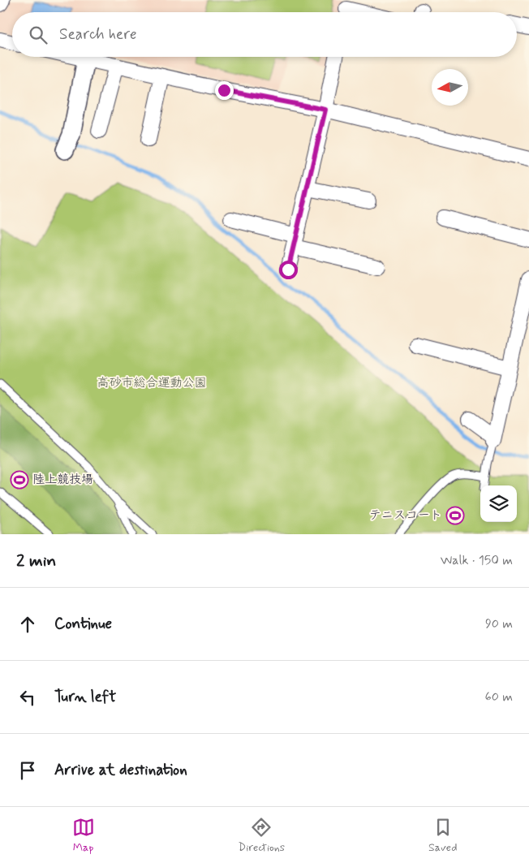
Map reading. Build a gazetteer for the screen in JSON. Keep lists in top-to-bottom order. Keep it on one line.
{"parks":["高砂市総合運動公園"],"places":{"sports":["陸上競技場","テニスコート"]},"north":"left","page":{"search":"Search here","heading":["2 min","Walk · 150 m"],"list":[["Continue","90 m"],["Turn left","60 m"],"Arrive at destination"],"nav":["Map","Directions","Saved"]}}
